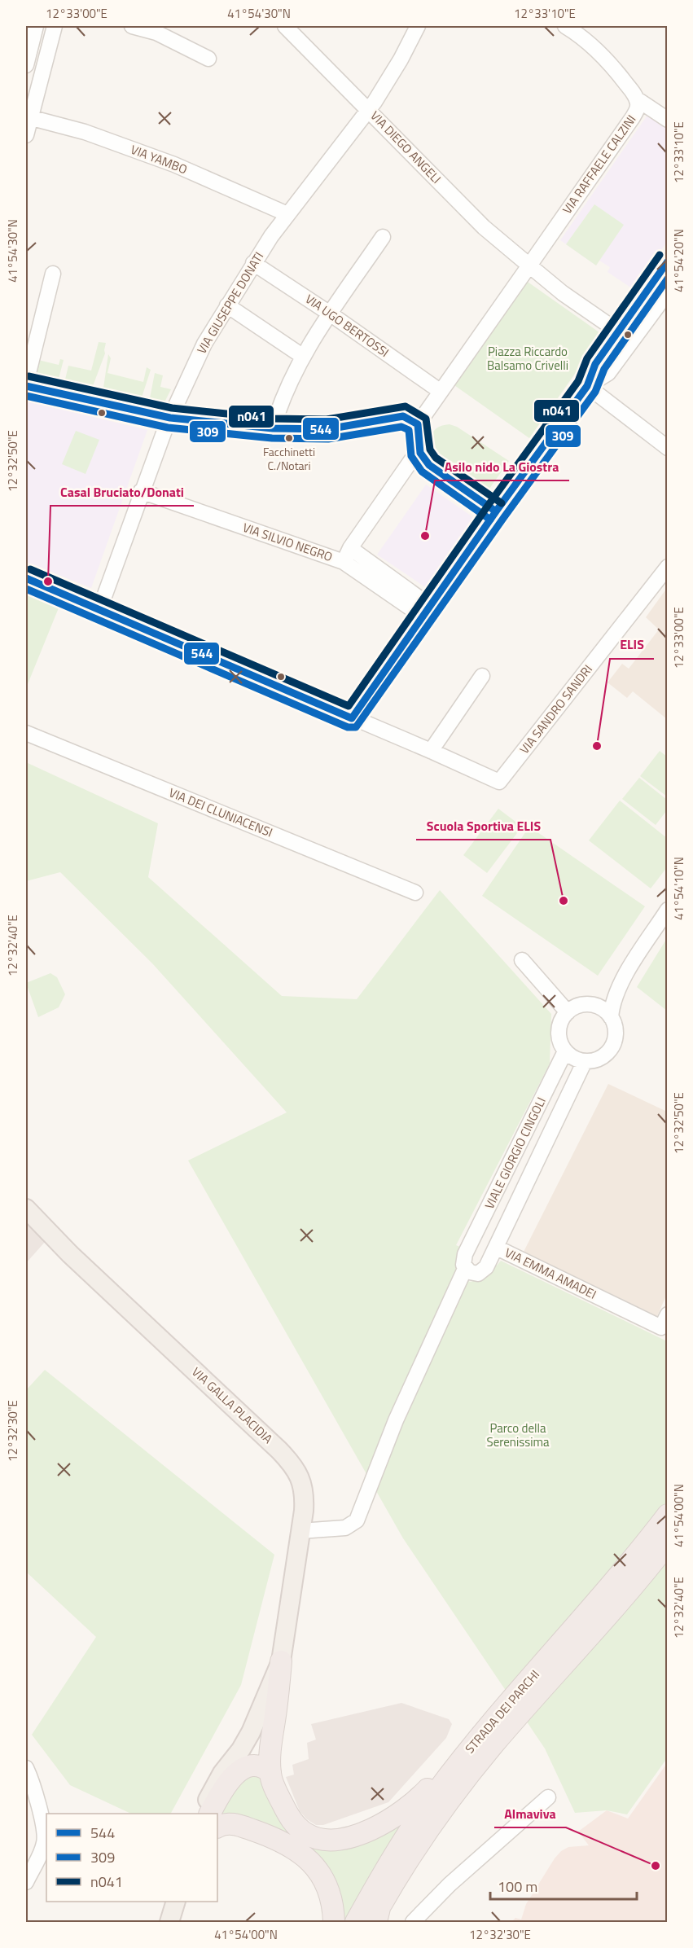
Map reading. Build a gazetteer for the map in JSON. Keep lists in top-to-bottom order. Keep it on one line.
{"streets":{"highway":["STRADA DEI PARCHI"],"main road":["VIA GALLA PLACIDIA"],"street":["VIA DIEGO ANGELI","VIA YAMBO","VIA RAFFAELE CALZINI","VIA GIUSEPPE DONATI","VIA UGO BERTOSSI","VIA SILVIO NEGRO","VIA SANDRO SANDRI","VIA DEI CLUNIACENSI","VIALE GIORGIO CINGOLI","VIA EMMA AMADEI"]},"crossings":[["VIA DIEGO ANGELI","VIA RAFFAELE CALZINI"],["VIA DIEGO ANGELI","VIA GIUSEPPE DONATI"],["VIA YAMBO","VIA GIUSEPPE DONATI"],["VIA GIUSEPPE DONATI","VIA UGO BERTOSSI"],["VIA GIUSEPPE DONATI","VIA SILVIO NEGRO"],["VIALE GIORGIO CINGOLI","VIA EMMA AMADEI"],["VIALE GIORGIO CINGOLI","VIA GALLA PLACIDIA"]],"parks":["Piazza Riccardo Balsamo Crivelli","Parco della Serenissima"],"places":["Facchinetti C./Notari","Asilo nido La Giostra","Casal Bruciato/Donati","ELIS","Scuola Sportiva ELIS","Almaviva"],"lines":["transit line n041","transit line 544","transit line 309"],"legend":["544","309","n041"],"scale_bar":"100 m","coordinates":["12°33'00\"E","41°54'30\"N","12°33'10\"E","41°54'20\"N","12°32'50\"E","41°54'10\"N","12°32'40\"E","12°32'30\"E","41°54'00\"N"]}
